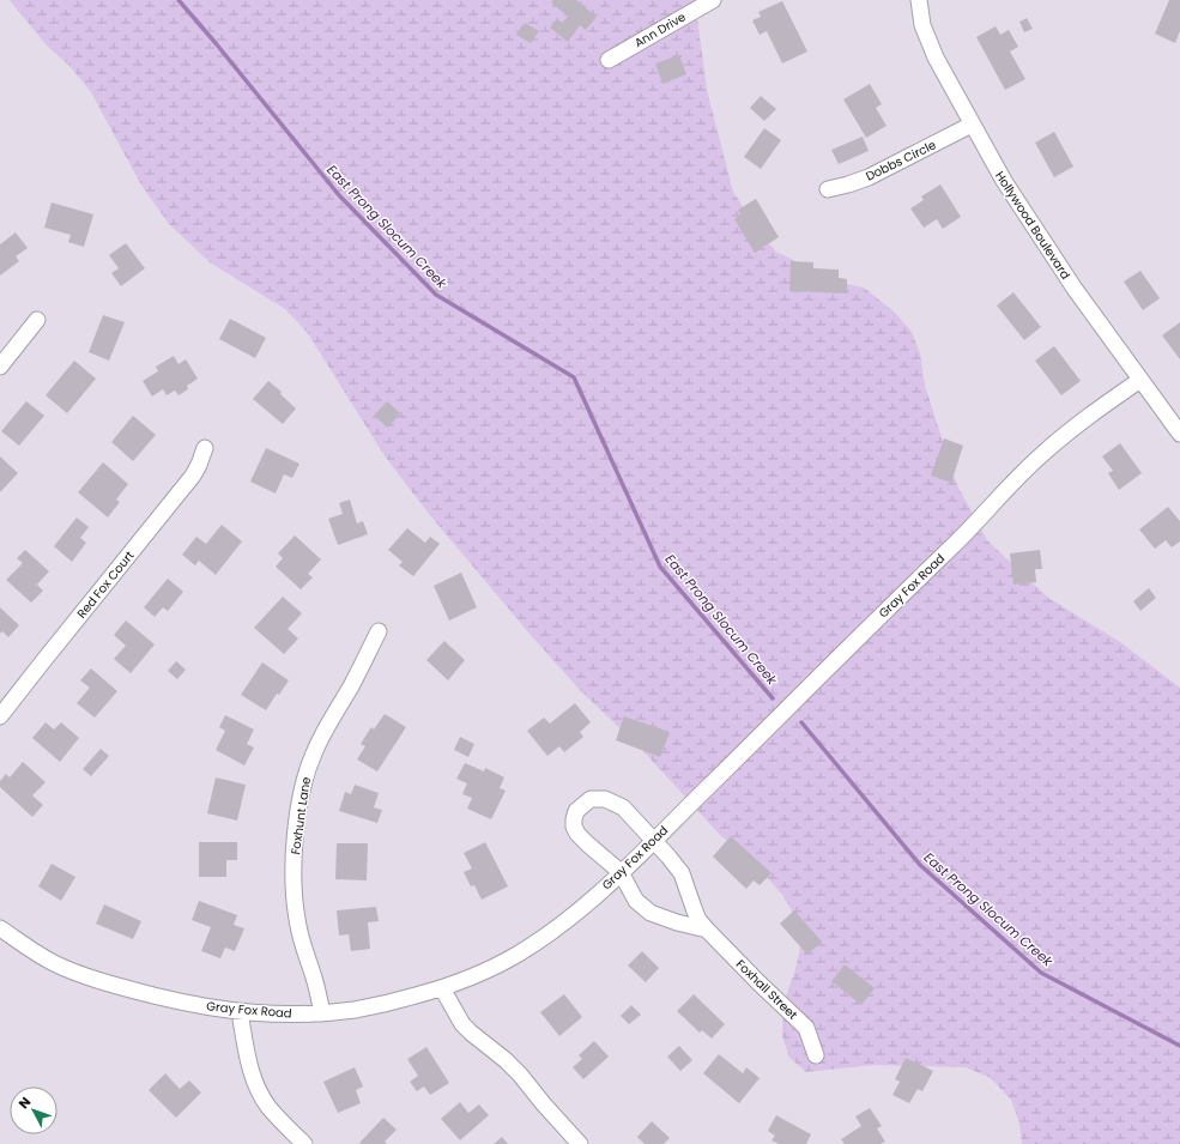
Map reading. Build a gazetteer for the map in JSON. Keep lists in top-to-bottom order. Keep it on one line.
{"streets":{"street":["Ann Drive","Dobbs Circle","Hollywood Boulevard","Red Fox Court","Gray Fox Road","Foxhunt Lane","Foxhall Street"]},"crossings":[["Dobbs Circle","Hollywood Boulevard"],["Hollywood Boulevard","Gray Fox Road"],["Gray Fox Road","Foxhunt Lane"],["Gray Fox Road","Foxhall Street"]],"water":["East Prong Slocum Creek"],"north":"top left"}
